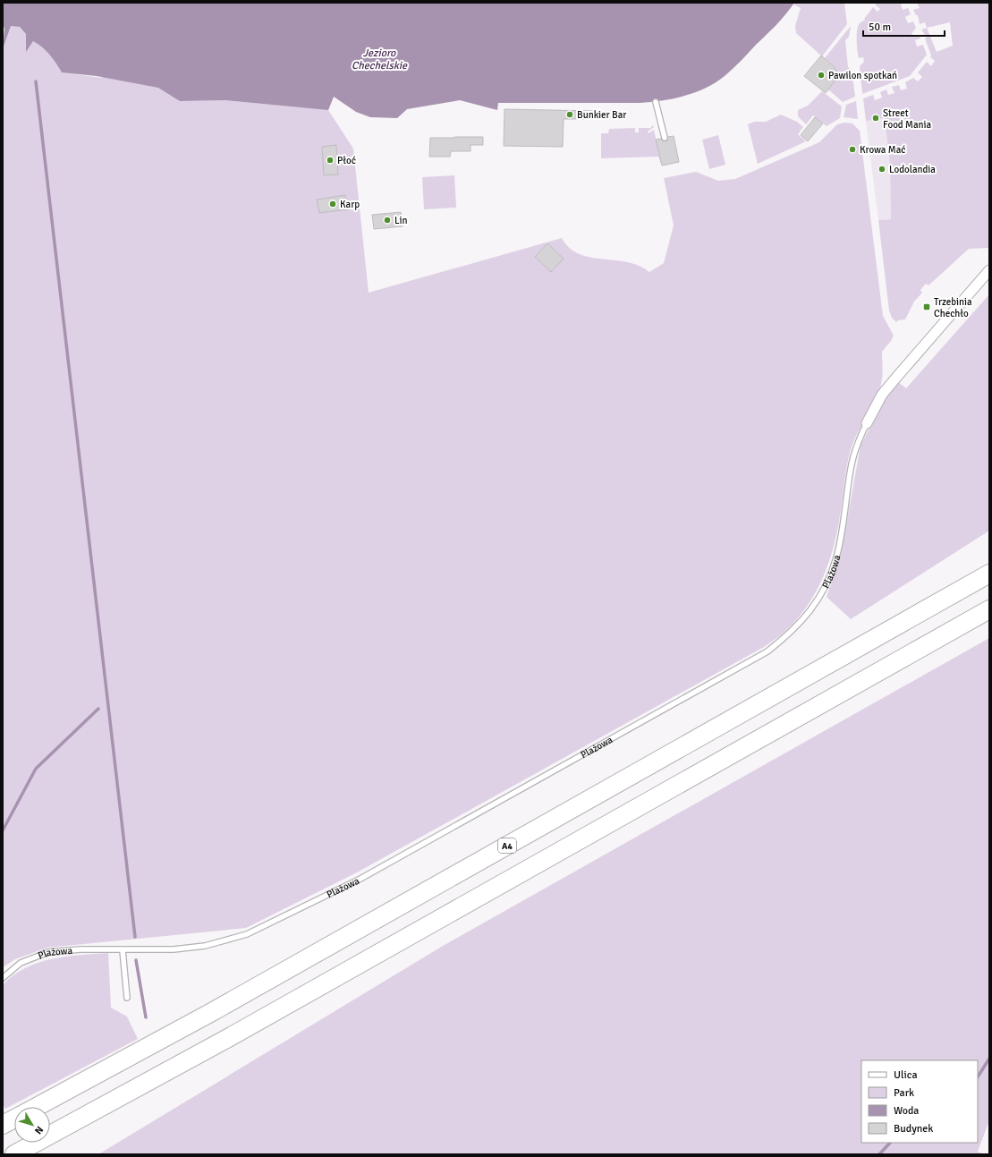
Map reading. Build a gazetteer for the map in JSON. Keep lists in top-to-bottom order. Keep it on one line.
{"streets":{"highway":["A4"],"street":["Plażowa"]},"water":["Jezioro Chechelskie"],"places":{"other":["Pawilon spotkań","Bunkier Bar","Street Food Mania","Krowa Mać","Płoć","Lodolandia","Karp","Lin"],"transit":["Trzebinia Chechło"]},"legend":["Ulica","Park","Woda","Budynek"],"scale_bar":"50 m","north":"bottom right"}
